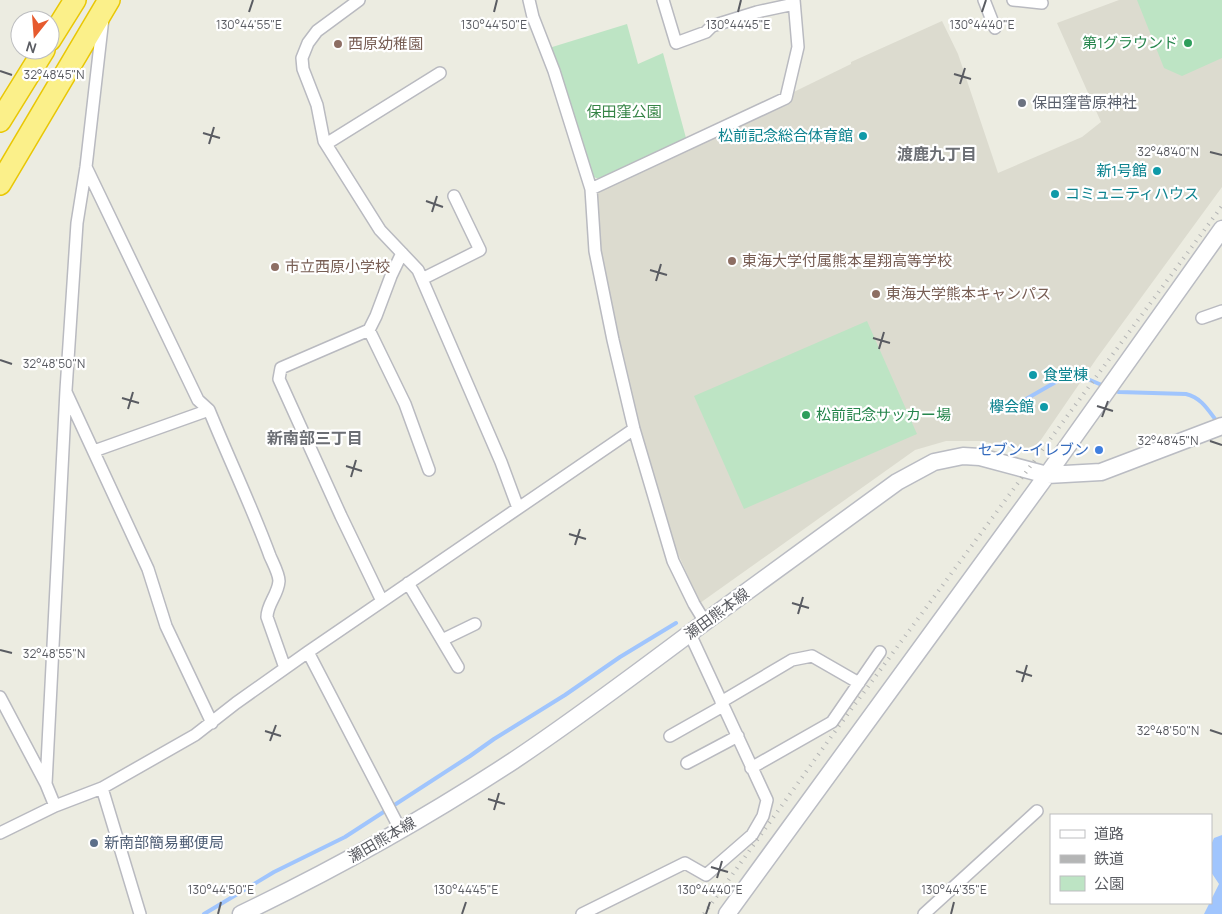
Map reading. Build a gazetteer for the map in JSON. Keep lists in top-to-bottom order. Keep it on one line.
{"streets":{"main road":["瀬田熊本線"]},"districts":["渡鹿九丁目","新南部三丁目"],"parks":["保田窪公園"],"places":["第1グラウンド","西原幼稚園","保田窪菅原神社","松前記念総合体育館","新1号館","コミュニティハウス","東海大学付属熊本星翔高等学校","市立西原小学校","東海大学熊本キャンパス","食堂棟","欅会館","松前記念サッカー場","セブン-イレブン","新南部簡易郵便局"],"legend":["道路","鉄道","公園"],"north":"bottom","coordinates":["130°44'55\"E","130°44'50\"E","130°44'45\"E","130°44'40\"E","32°48'45\"N","32°48'40\"N","32°48'50\"N","32°48'55\"N","130°44'35\"E"]}
